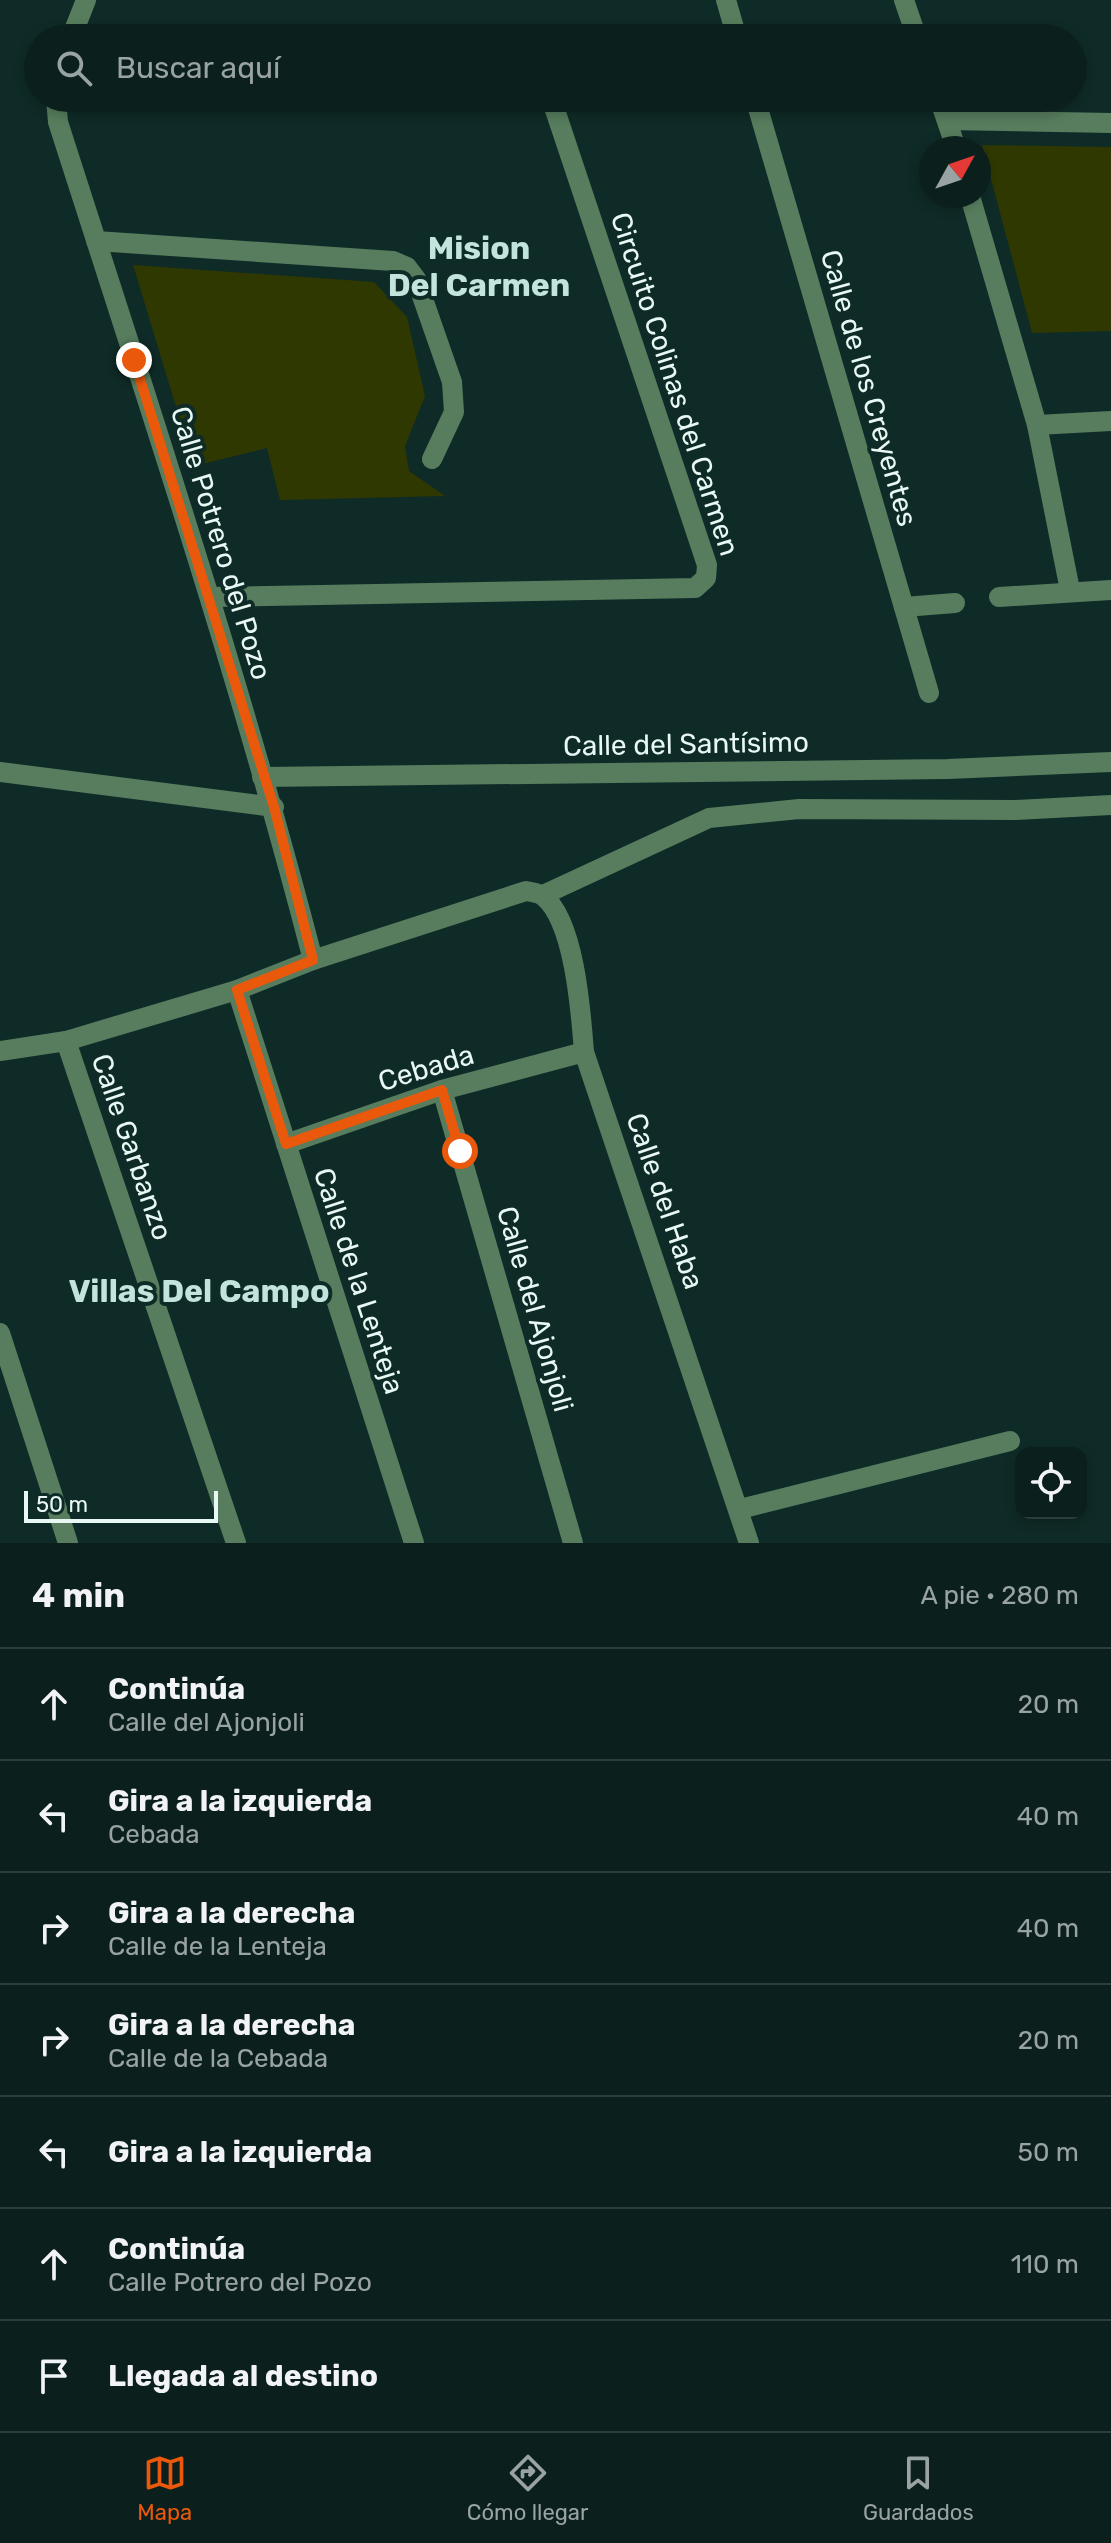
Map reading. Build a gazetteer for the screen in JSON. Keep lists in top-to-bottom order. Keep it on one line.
{"streets":{"street":["Circuito Colinas del Carmen","Calle de los Creyentes","Calle Potrero del Pozo","Calle del Santísimo","Cebada","Calle Garbanzo","Calle del Haba","Calle de la Lenteja","Calle del Ajonjoli"]},"crossings":[["Circuito Colinas del Carmen","Calle Potrero del Pozo"],["Calle Potrero del Pozo","Calle del Santísimo"],["Cebada","Calle del Haba"],["Cebada","Calle de la Lenteja"],["Cebada","Calle del Ajonjoli"]],"districts":["Mision Del Carmen","Villas Del Campo"],"scale_bar":"50 m","north":"top right","page":{"search":"Buscar aquí","scale":"50 m","heading":["4 min","A pie · 280 m"],"list":[["Continúa","Calle del Ajonjoli","20 m"],["Gira a la izquierda","Cebada","40 m"],["Gira a la derecha","Calle de la Lenteja","40 m"],["Gira a la derecha","Calle de la Cebada","20 m"],["Gira a la izquierda","50 m"],["Continúa","Calle Potrero del Pozo","110 m"],"Llegada al destino"],"nav":["Mapa","Cómo llegar","Guardados"]}}
